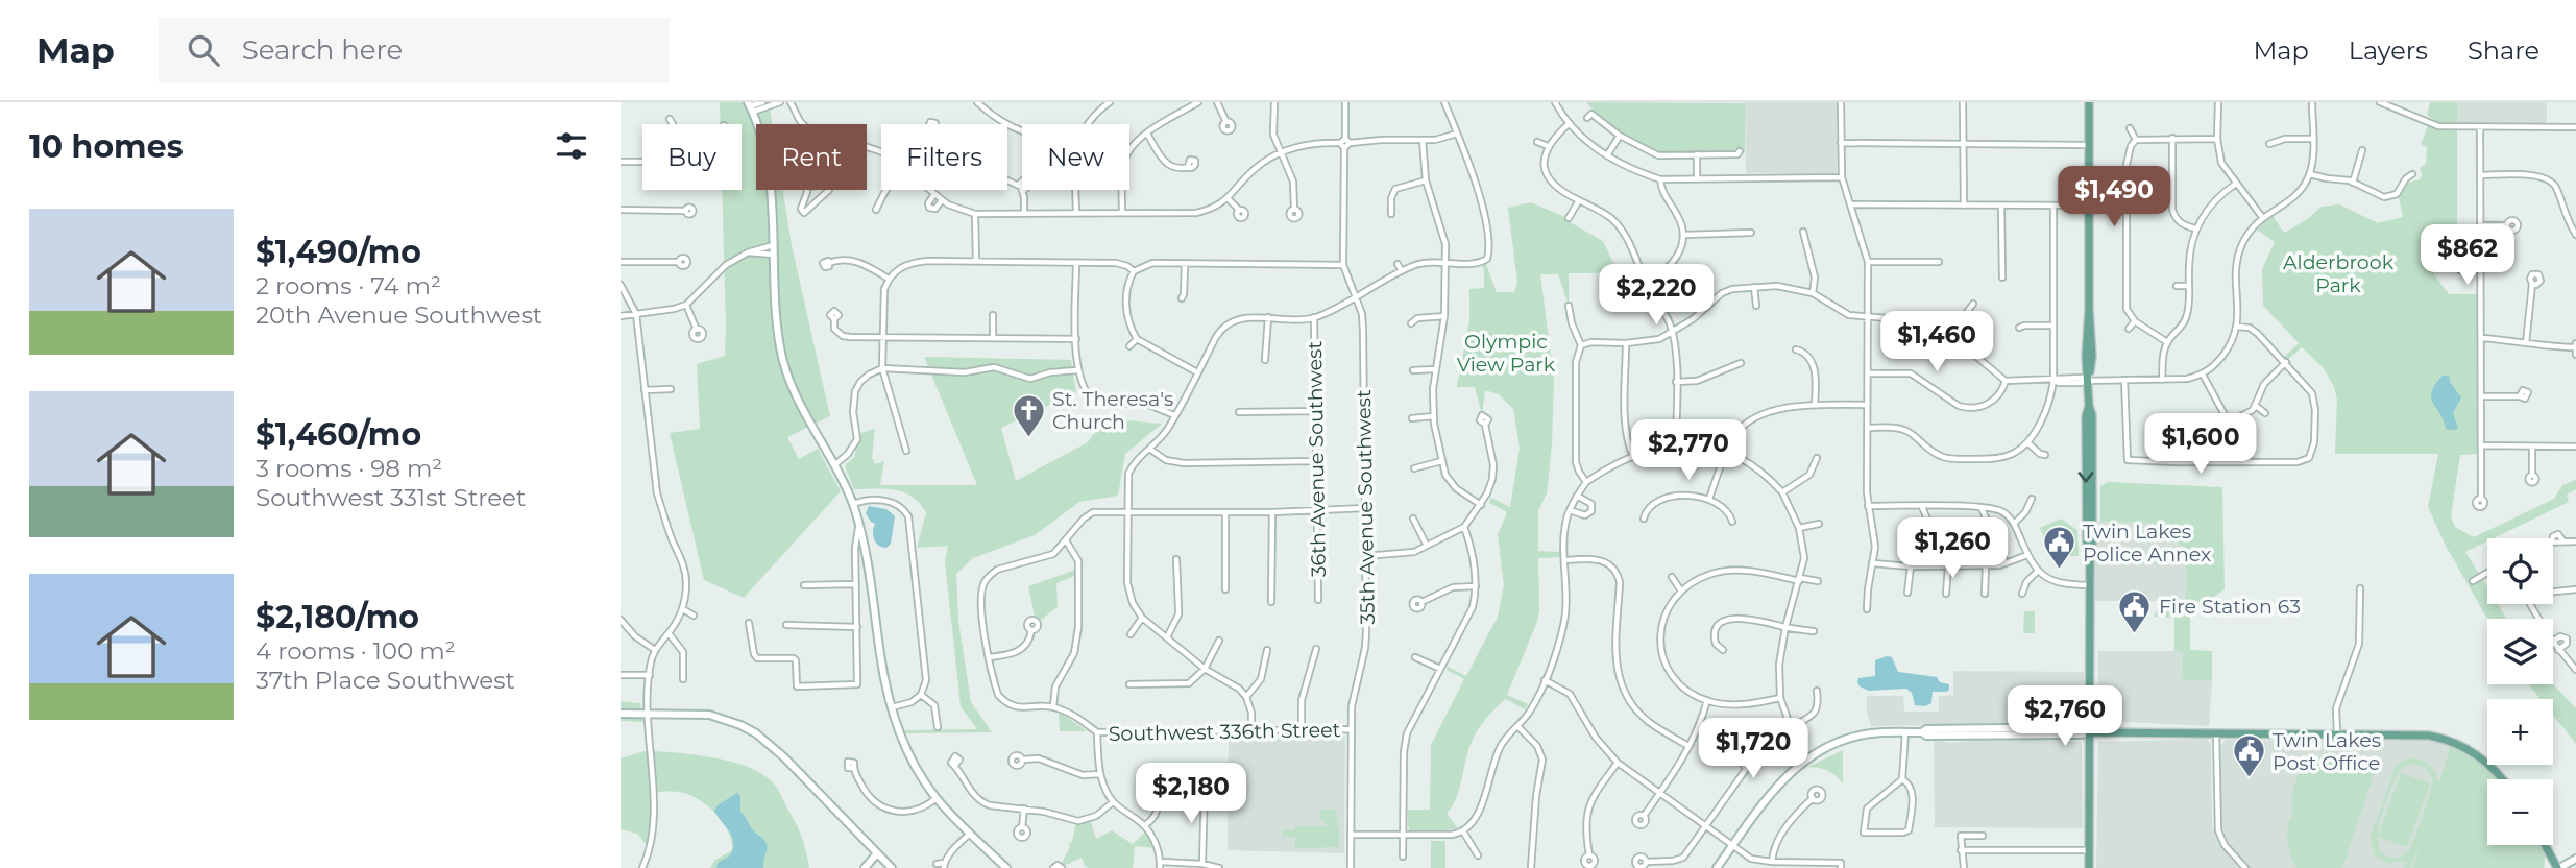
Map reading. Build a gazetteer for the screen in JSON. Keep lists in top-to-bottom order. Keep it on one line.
{"streets":{"street":["36th Avenue Southwest","35th Avenue Southwest","Southwest 336th Street"]},"crossings":[["35th Avenue Southwest","Southwest 336th Street"]],"parks":["Alderbrook Park","Olympic View Park"],"places":{"church":["St. Theresa's Church"],"public building":["Twin Lakes Police Annex","Fire Station 63","Twin Lakes Post Office"]},"page":{"header":"Map","search":"Search here","nav":["Map","Layers","Share"],"heading":"10 homes","chip":["Buy","Rent","Filters","New"],"price":["$1,490","$862","$2,220","$1,460","$1,600","$2,770","$1,260","$2,760","$1,720","$2,180"],"list":[{"name":"$1,490/mo","note":"2 rooms · 74 m² · 20th Avenue Southwest"},{"name":"$1,460/mo","note":"3 rooms · 98 m² · Southwest 331st Street"},{"name":"$2,180/mo","note":"4 rooms · 100 m² · 37th Place Southwest"}],"map_buttons":["+","−"]}}
